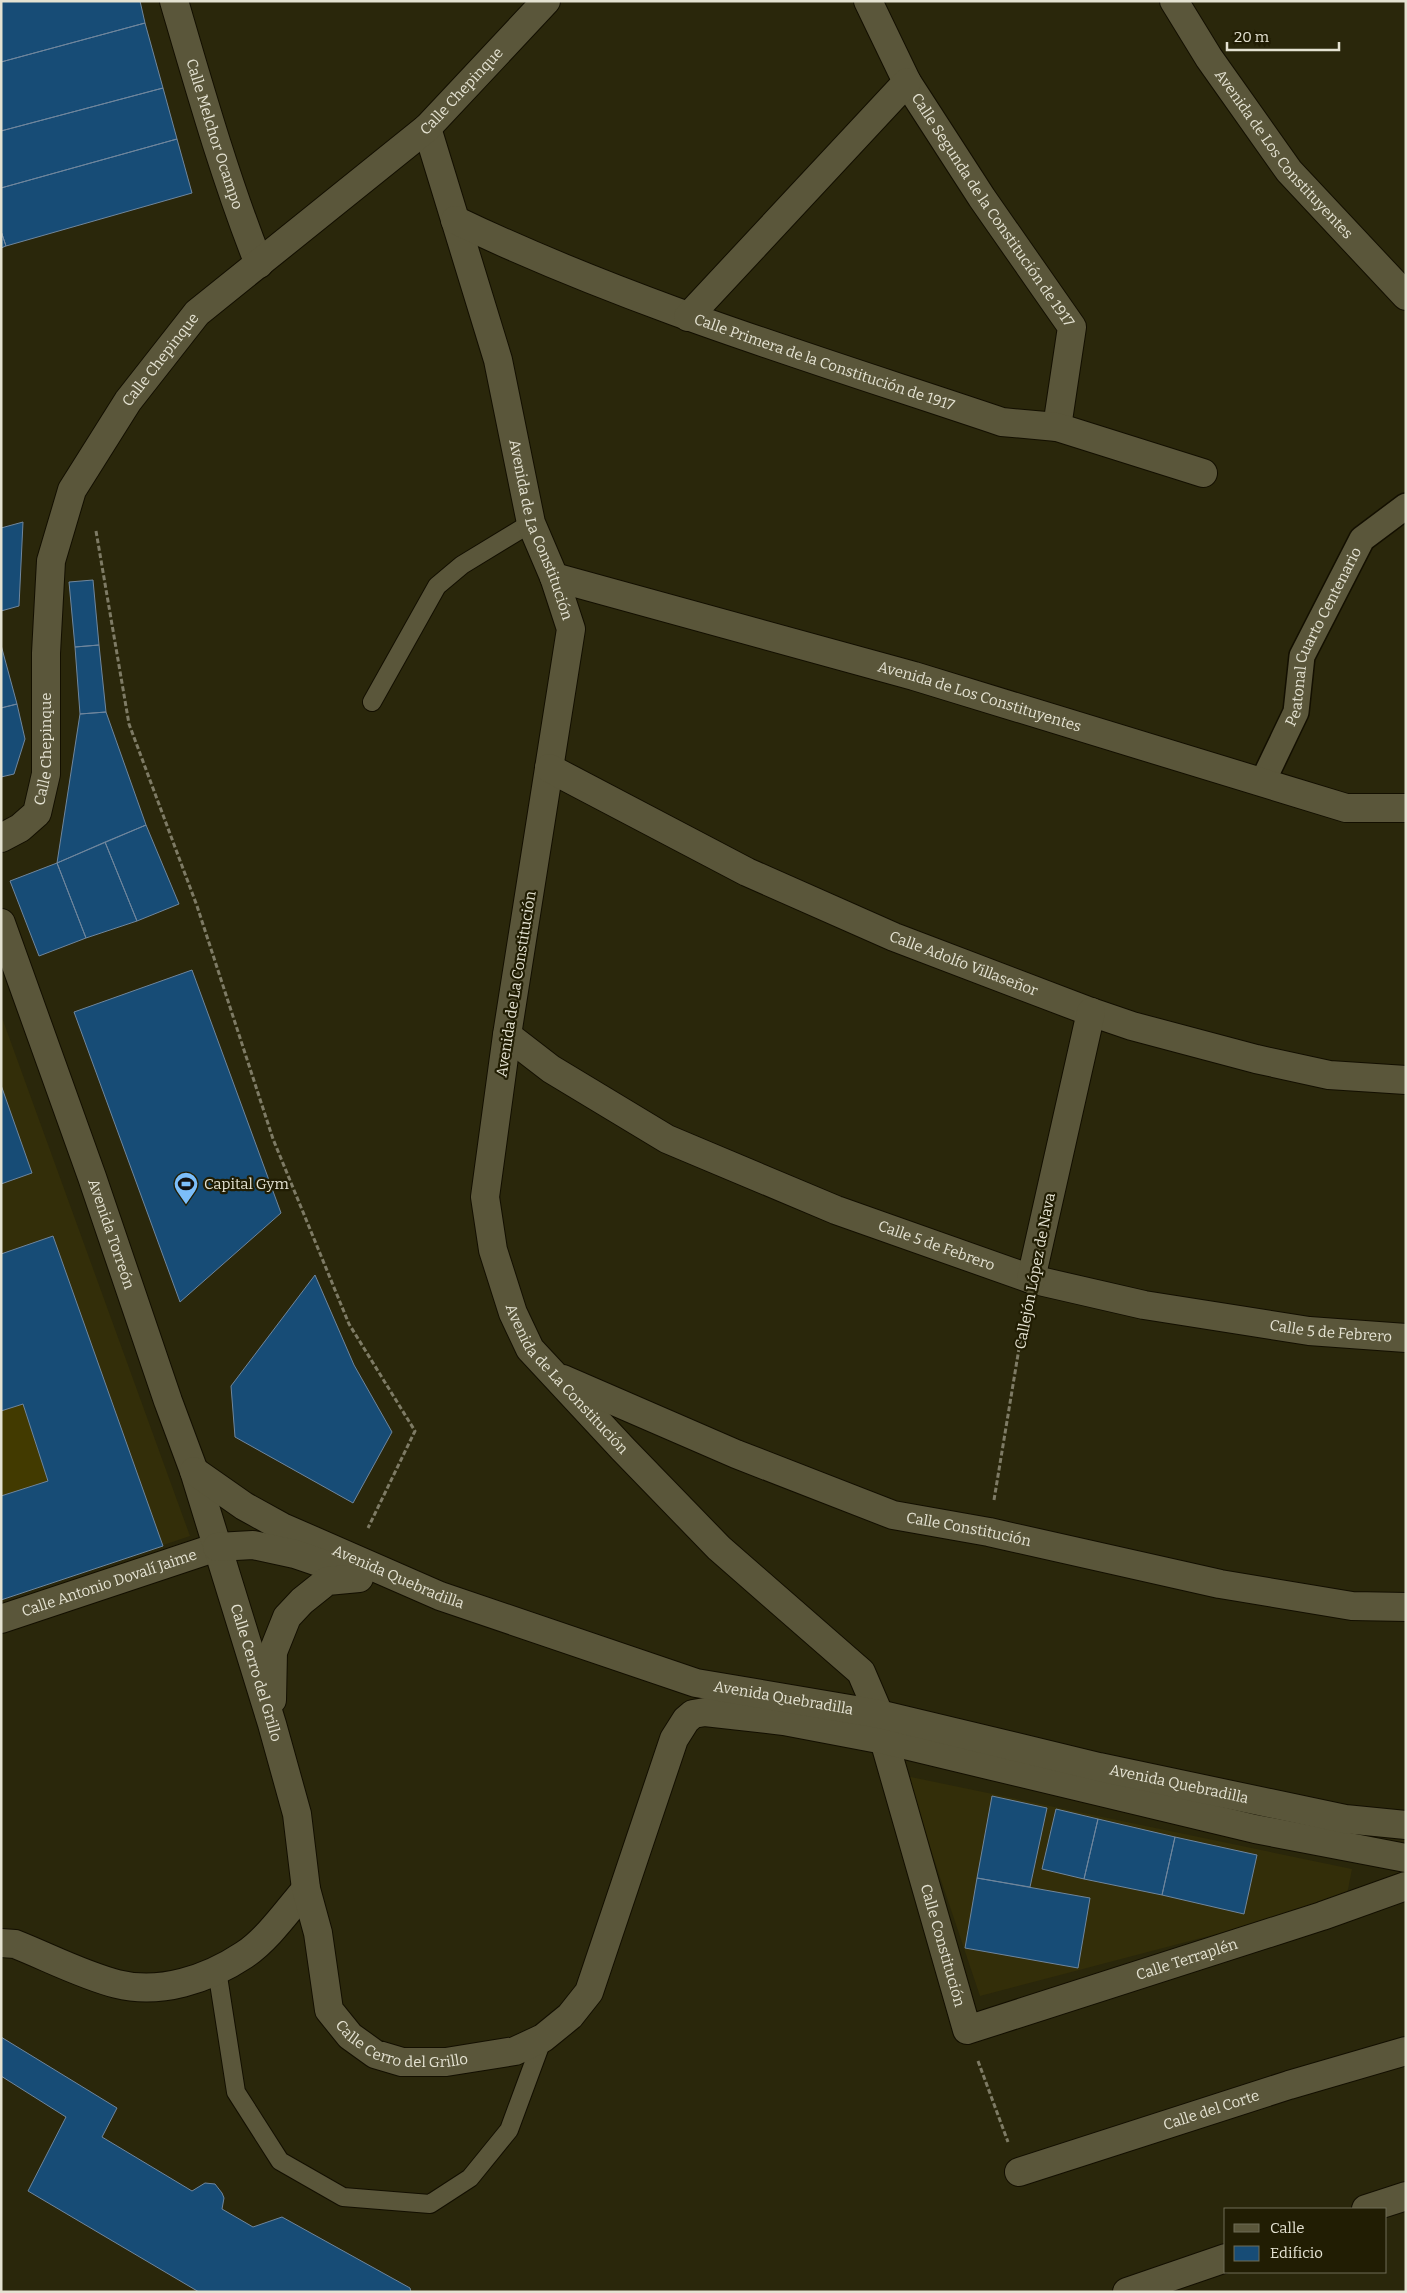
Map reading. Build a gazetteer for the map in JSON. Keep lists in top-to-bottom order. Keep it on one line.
{"streets":{"street":["Calle Chepinque","Calle Melchor Ocampo","Avenida de Los Constituyentes","Calle Segunda de la Constitución de 1917","Calle Primera de la Constitución de 1917","Avenida de La Constitución","Peatonal Cuarto Centenario","Calle Adolfo Villaseñor","Avenida Torreón","Calle 5 de Febrero","Callejón López de Nava","Calle Constitución","Avenida Quebradilla","Calle Antonio Dovalí Jaime","Calle Cerro del Grillo","Calle Terraplén","Calle del Corte"]},"crossings":[["Calle Chepinque","Calle Melchor Ocampo"],["Calle Chepinque","Avenida de La Constitución"],["Avenida de Los Constituyentes","Avenida de La Constitución"],["Avenida de Los Constituyentes","Peatonal Cuarto Centenario"],["Calle Segunda de la Constitución de 1917","Calle Primera de la Constitución de 1917"],["Calle Primera de la Constitución de 1917","Avenida de La Constitución"],["Avenida de La Constitución","Calle Adolfo Villaseñor"],["Avenida de La Constitución","Calle 5 de Febrero"],["Avenida de La Constitución","Calle Constitución"],["Avenida de La Constitución","Avenida Quebradilla"],["Calle Adolfo Villaseñor","Callejón López de Nava"],["Avenida Torreón","Avenida Quebradilla"],["Avenida Torreón","Calle Antonio Dovalí Jaime"],["Avenida Torreón","Calle Cerro del Grillo"],["Calle 5 de Febrero","Callejón López de Nava"],["Callejón López de Nava","Calle Constitución"],["Calle Constitución","Avenida Quebradilla"],["Calle Constitución","Calle Terraplén"],["Avenida Quebradilla","Calle Antonio Dovalí Jaime"],["Avenida Quebradilla","Calle Cerro del Grillo"],["Calle Antonio Dovalí Jaime","Calle Cerro del Grillo"]],"places":{"sports":["Capital Gym"]},"legend":["Calle","Edificio"],"scale_bar":"20 m"}
